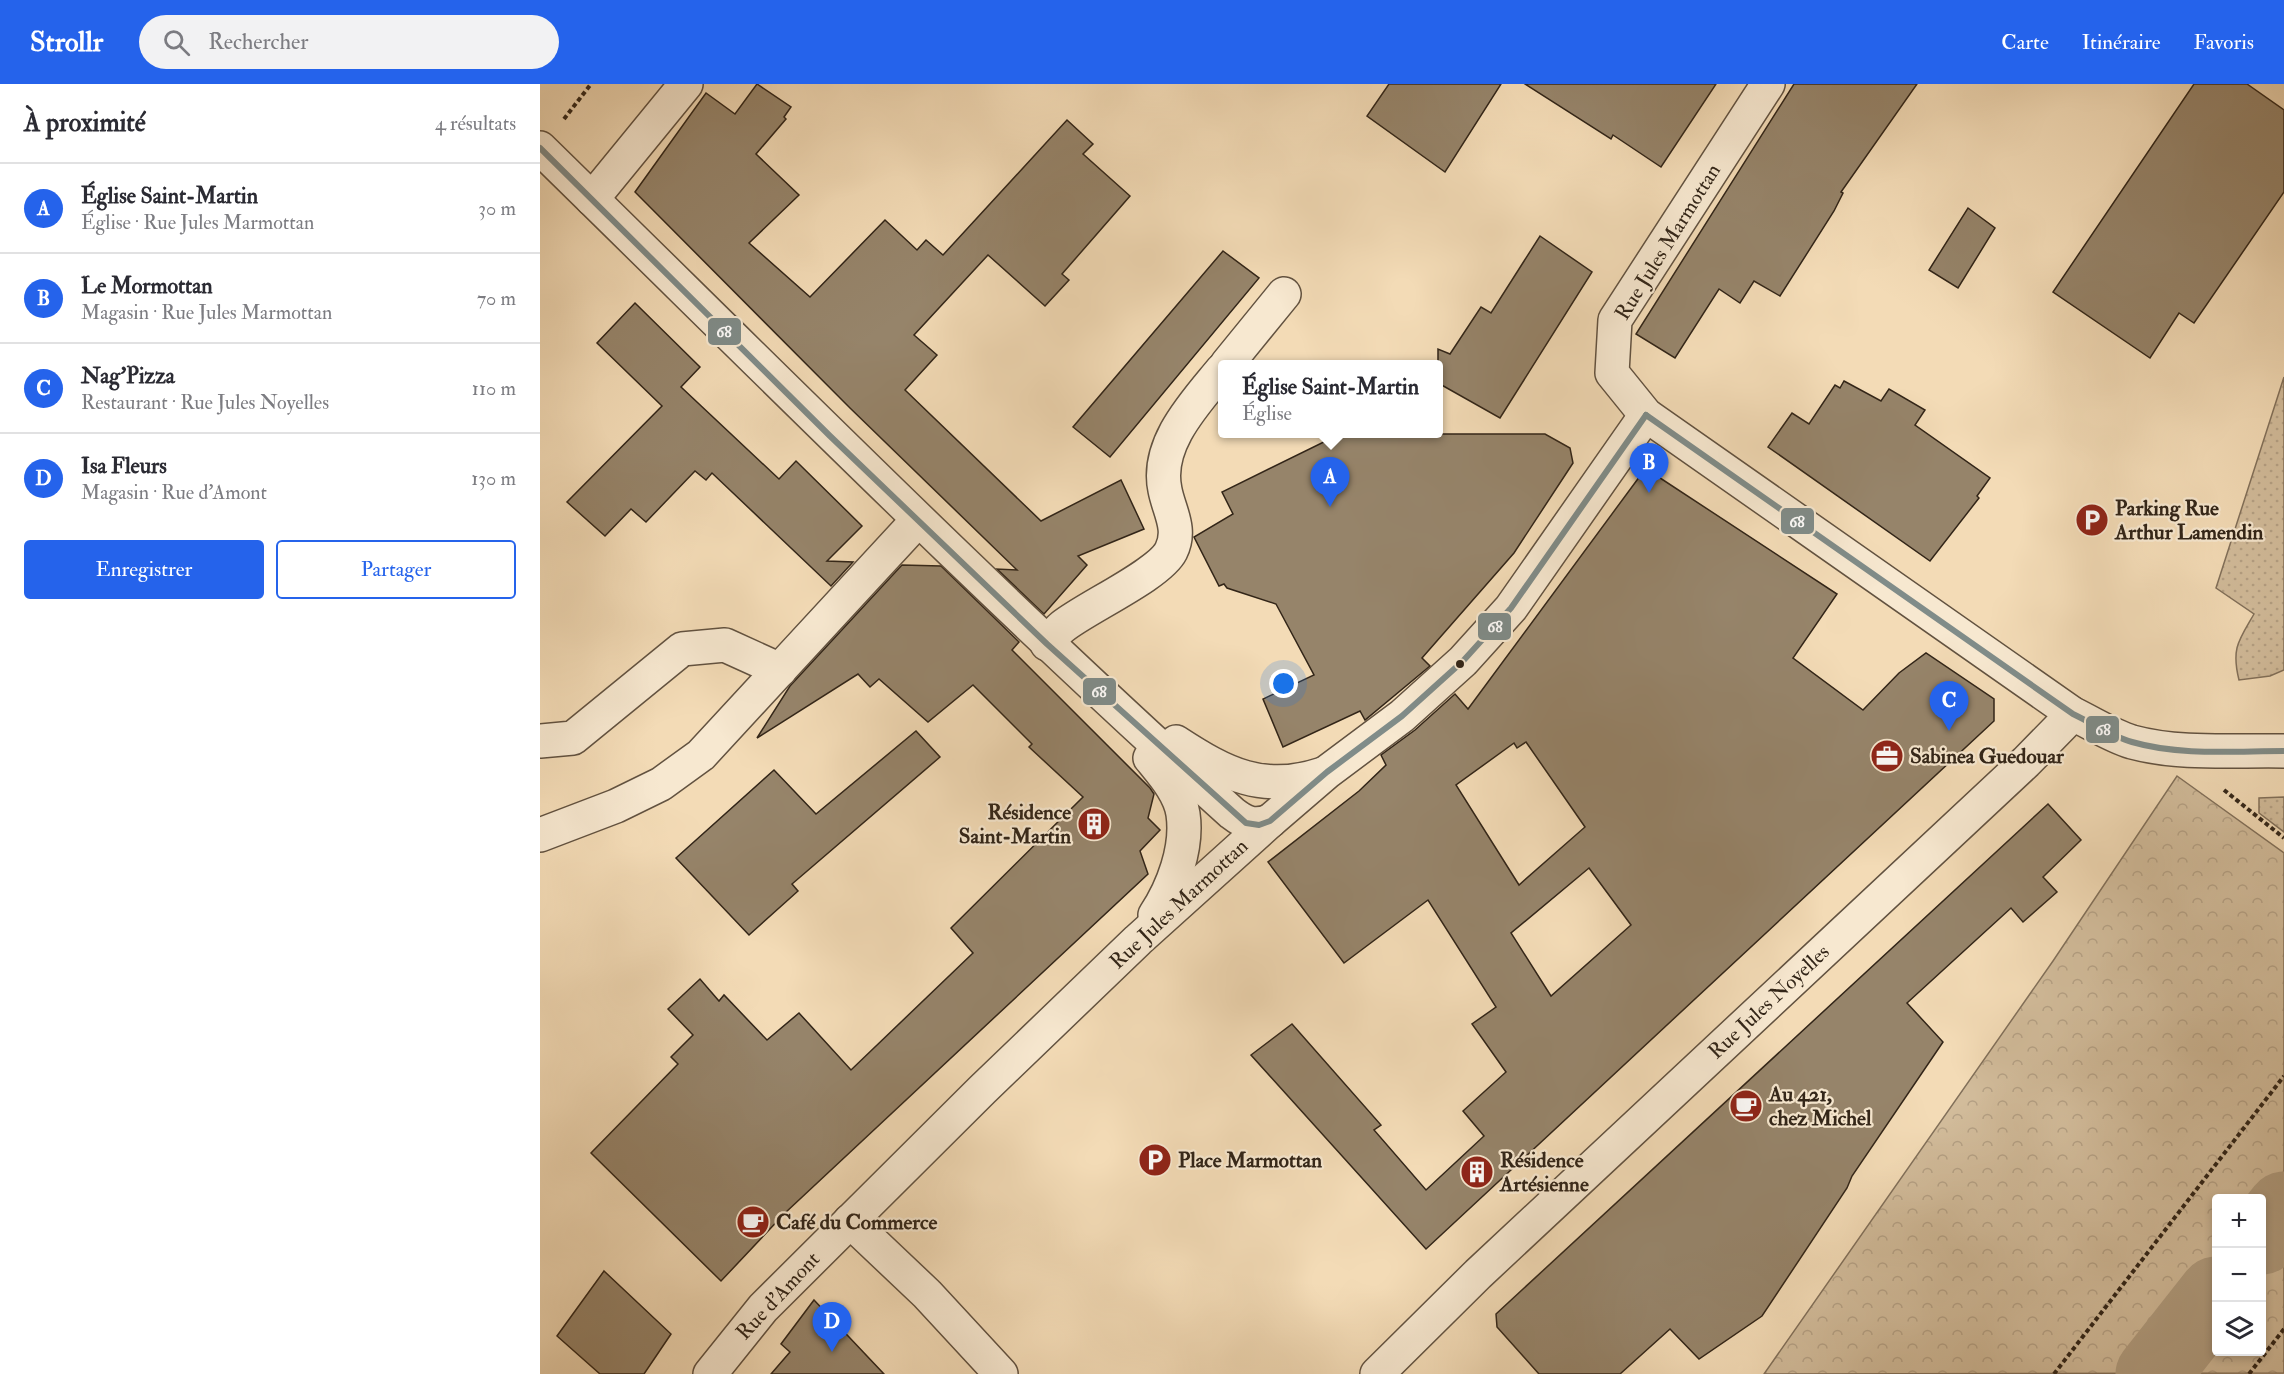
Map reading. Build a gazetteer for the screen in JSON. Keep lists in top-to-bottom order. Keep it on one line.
{"streets":{"street":["Rue Jules Marmottan","Rue Jules Noyelles","Rue d'Amont"]},"crossings":[["Rue Jules Marmottan","Rue d'Amont"]],"places":{"parking":["Parking Rue Arthur Lamendin","Place Marmottan"],"office":["Sabinea Guedouar"],"building":["Résidence Saint-Martin","Résidence Artésienne"],"cafe":["Au 421, chez Michel","Café du Commerce"]},"lines":["transit line 68"],"page":{"header":"Strollr","search":"Rechercher","nav":["Carte","Itinéraire","Favoris"],"heading":["À proximité","4 résultats"],"list":[{"mark":"A","name":"Église Saint-Martin","note":"Église · Rue Jules Marmottan","value":"30 m"},{"mark":"B","name":"Le Mormottan","note":"Magasin · Rue Jules Marmottan","value":"70 m"},{"mark":"C","name":"Nag'Pizza","note":"Restaurant · Rue Jules Noyelles","value":"110 m"},{"mark":"D","name":"Isa Fleurs","note":"Magasin · Rue d'Amont","value":"130 m"}],"popup":["Église Saint-Martin","Église"],"pins":["B","A","C","D"],"buttons":["Enregistrer","Partager"],"map_buttons":["+","−"]}}
